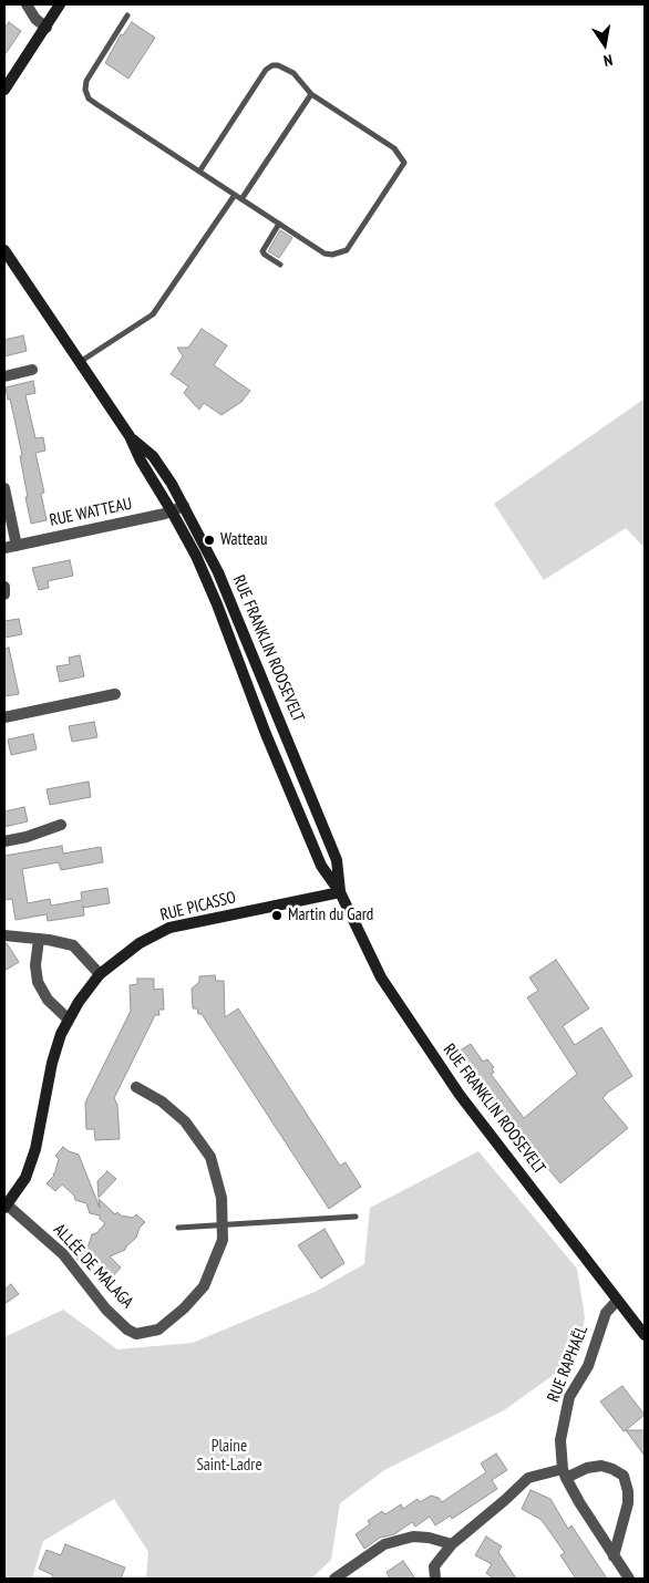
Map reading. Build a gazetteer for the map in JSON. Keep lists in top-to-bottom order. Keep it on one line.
{"streets":{"main road":["RUE FRANKLIN ROOSEVELT","RUE PICASSO"],"street":["RUE WATTEAU","ALLÉE DE MALAGA","RUE RAPHAËL"]},"crossings":[["RUE WATTEAU","RUE FRANKLIN ROOSEVELT"],["RUE FRANKLIN ROOSEVELT","RUE PICASSO"],["RUE FRANKLIN ROOSEVELT","RUE RAPHAËL"],["RUE PICASSO","ALLÉE DE MALAGA"]],"parks":["Plaine Saint-Ladre"],"places":["Watteau","Martin du Gard"],"north":"bottom"}
